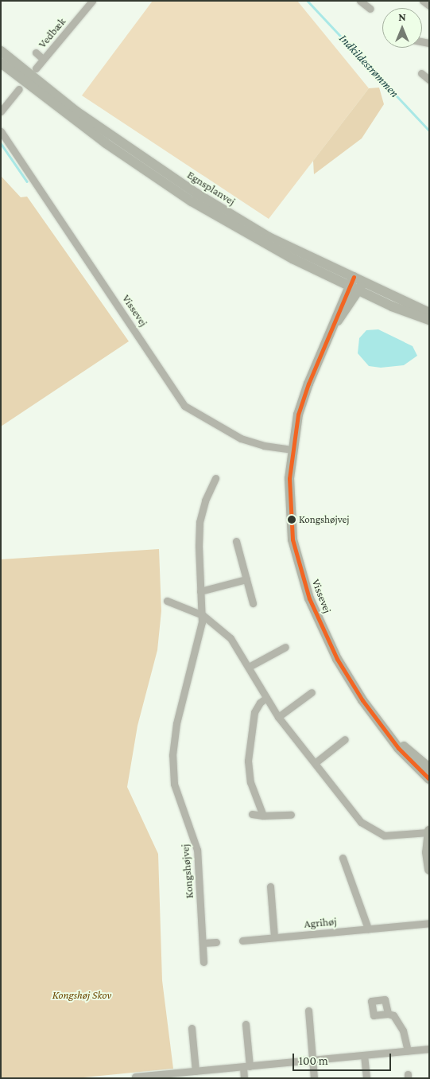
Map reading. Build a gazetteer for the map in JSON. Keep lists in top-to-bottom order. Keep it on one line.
{"streets":{"main road":["Egnsplanvej","Vissevej"],"street":["Vedbæk","Kongshøjvej","Agrihøj"]},"crossings":[["Egnsplanvej","Vissevej"]],"water":["Indkildestrømmen"],"parks":["Kongshøj Skov"],"places":["Kongshøjvej"],"scale_bar":"100 m","north":"top"}
